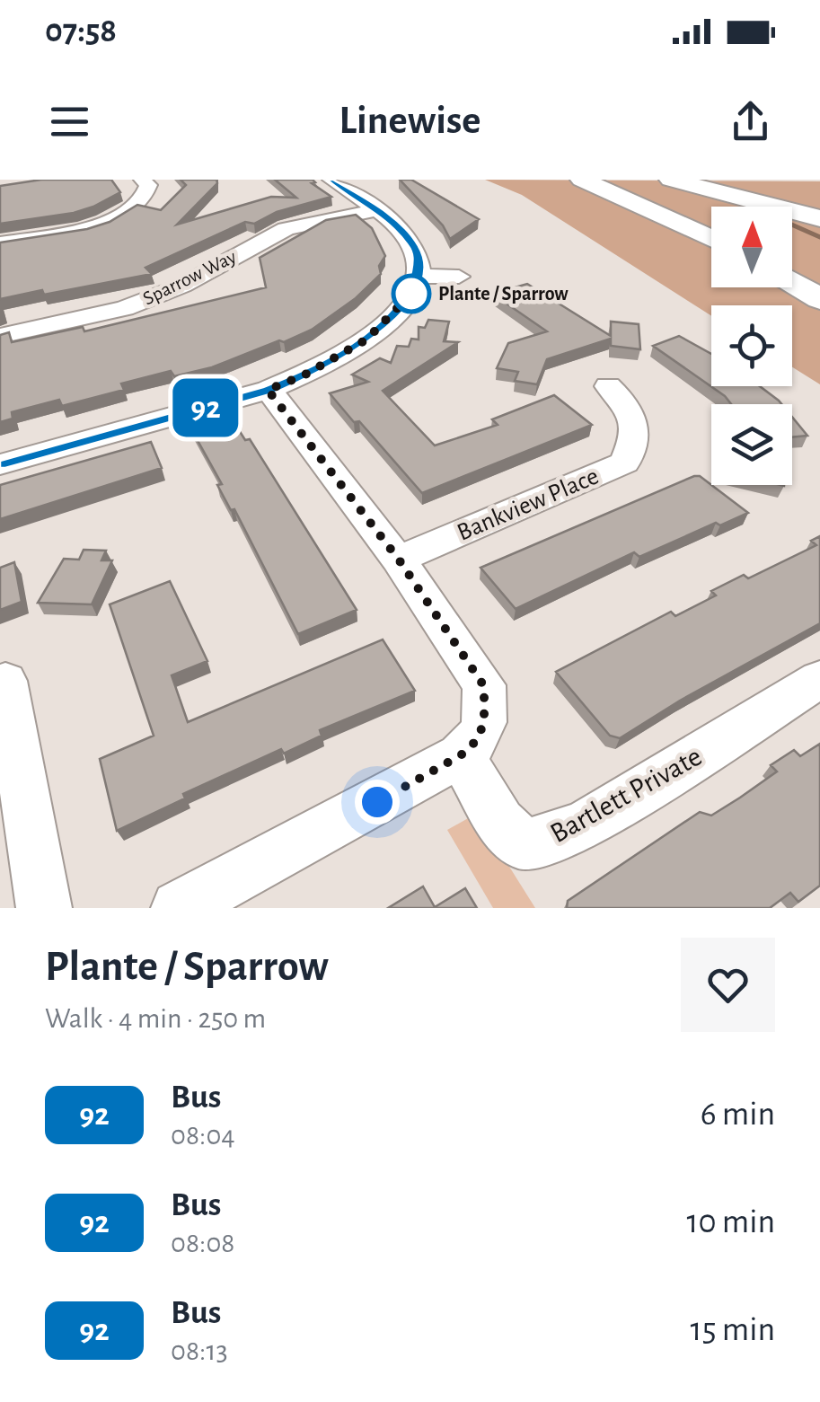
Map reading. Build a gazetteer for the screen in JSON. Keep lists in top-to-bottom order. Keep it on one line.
{"streets":{"street":["Sparrow Way","Bankview Place","Bartlett Private"]},"places":["Plante / Sparrow"],"lines":["bus line 92"],"north":"top","page":{"status":"07:58","header":"Linewise","on_map":"92","heading":["Plante / Sparrow","Walk · 4 min · 250 m"],"list":[{"mark":"92","name":"Bus","note":"08:04","value":"6 min"},{"mark":"92","name":"Bus","note":"08:08","value":"10 min"},{"mark":"92","name":"Bus","note":"08:13","value":"15 min"}]}}
